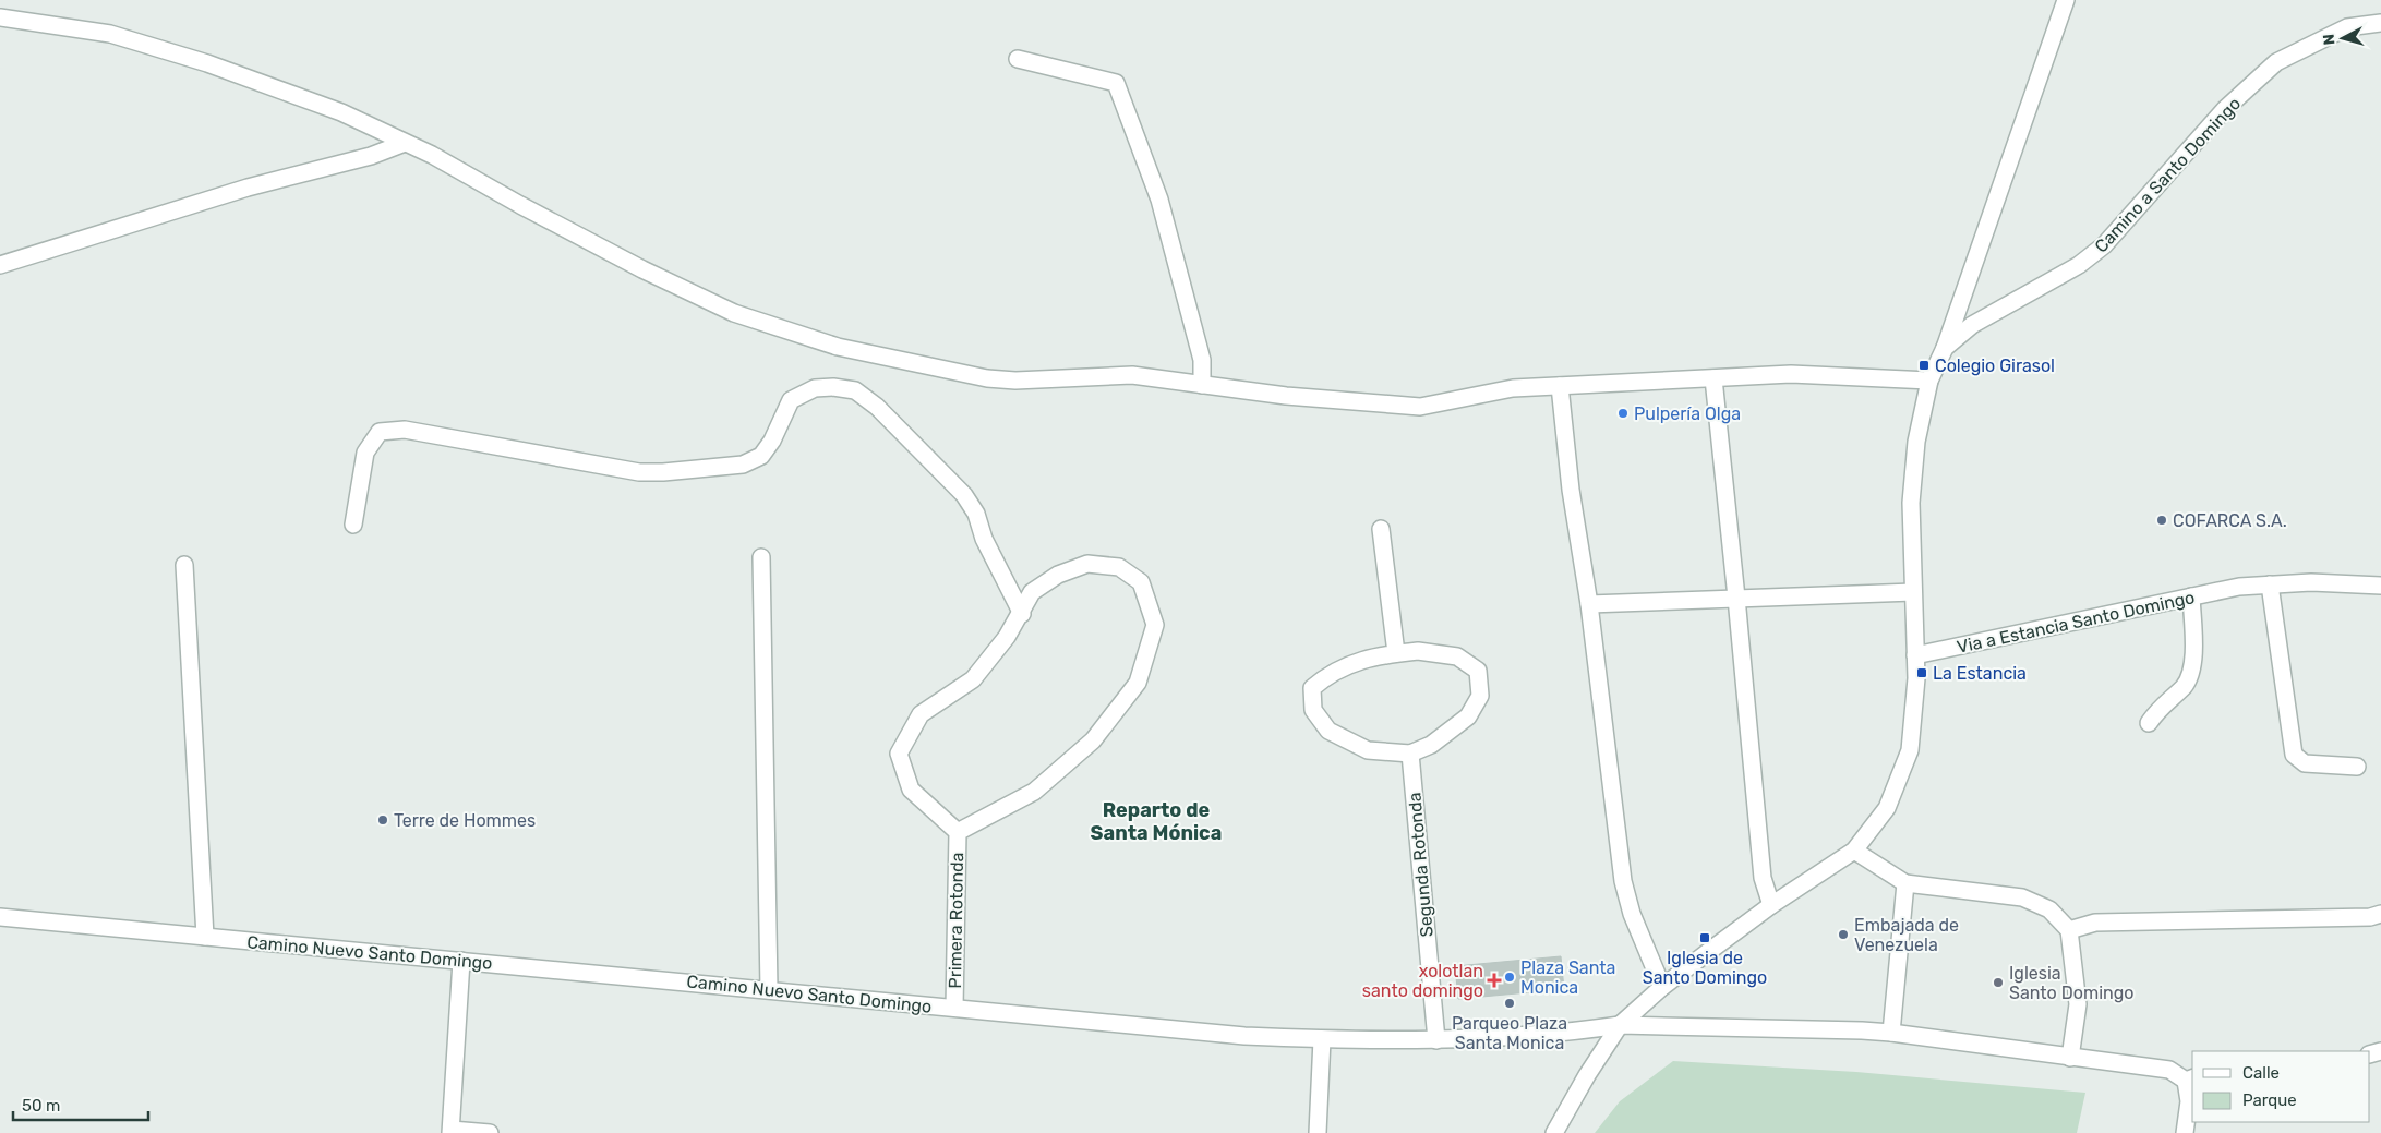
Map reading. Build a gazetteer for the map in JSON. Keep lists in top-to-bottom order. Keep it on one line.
{"streets":{"street":["Camino a Santo Domingo","Via a Estancia Santo Domingo","Segunda Rotonda","Primera Rotonda","Camino Nuevo Santo Domingo"]},"crossings":[["Camino a Santo Domingo","Via a Estancia Santo Domingo"],["Segunda Rotonda","Camino Nuevo Santo Domingo"],["Primera Rotonda","Camino Nuevo Santo Domingo"]],"districts":["Reparto de Santa Mónica"],"places":{"transit":["Colegio Girasol","La Estancia","Iglesia de Santo Domingo"],"other":["Pulpería Olga","COFARCA S.A.","Terre de Hommes","Embajada de Venezuela","Plaza Santa Monica","Iglesia Santo Domingo","Parqueo Plaza Santa Monica"],"health":["xolotlan santo domingo"]},"legend":["Calle","Parque"],"scale_bar":"50 m","north":"left"}
